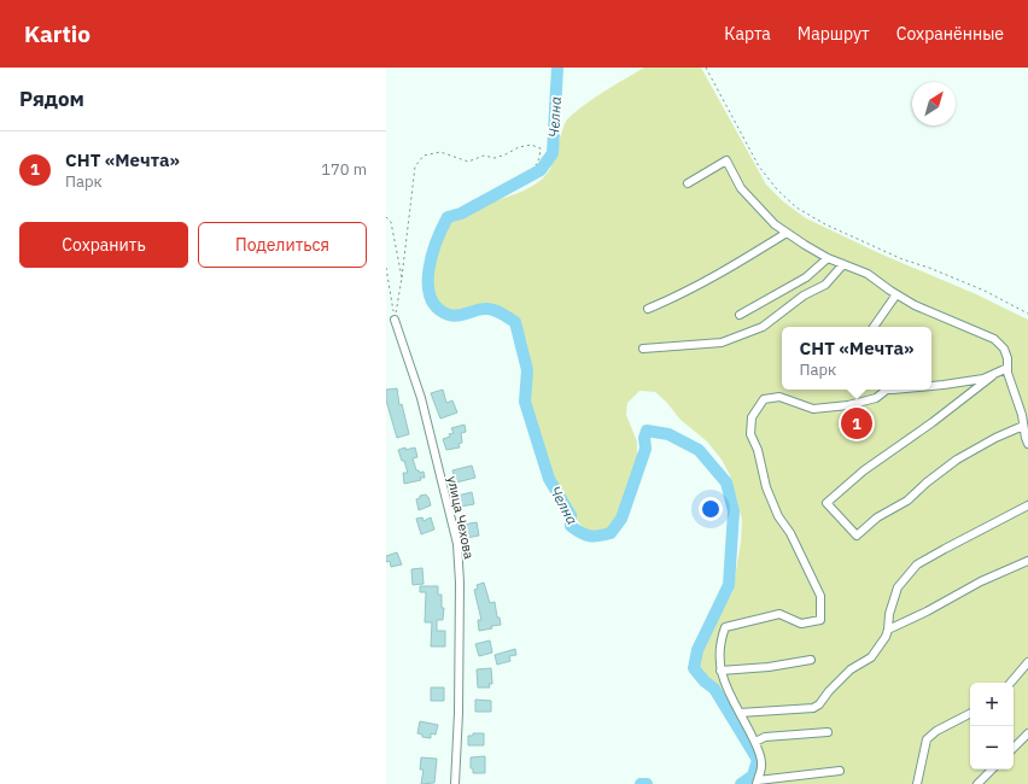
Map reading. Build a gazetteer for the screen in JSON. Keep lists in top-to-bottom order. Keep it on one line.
{"streets":{"street":["улица Чехова"]},"water":["Челна"],"north":"top right","page":{"header":"Kartio","nav":["Карта","Маршрут","Сохранённые"],"heading":"Рядом","list":[{"mark":"1","name":"СНТ «Мечта»","note":"Парк","value":"170 m"}],"buttons":["Сохранить","Поделиться"],"popup":["СНТ «Мечта»","Парк"],"pins":"1","map_buttons":["+","−"]}}
